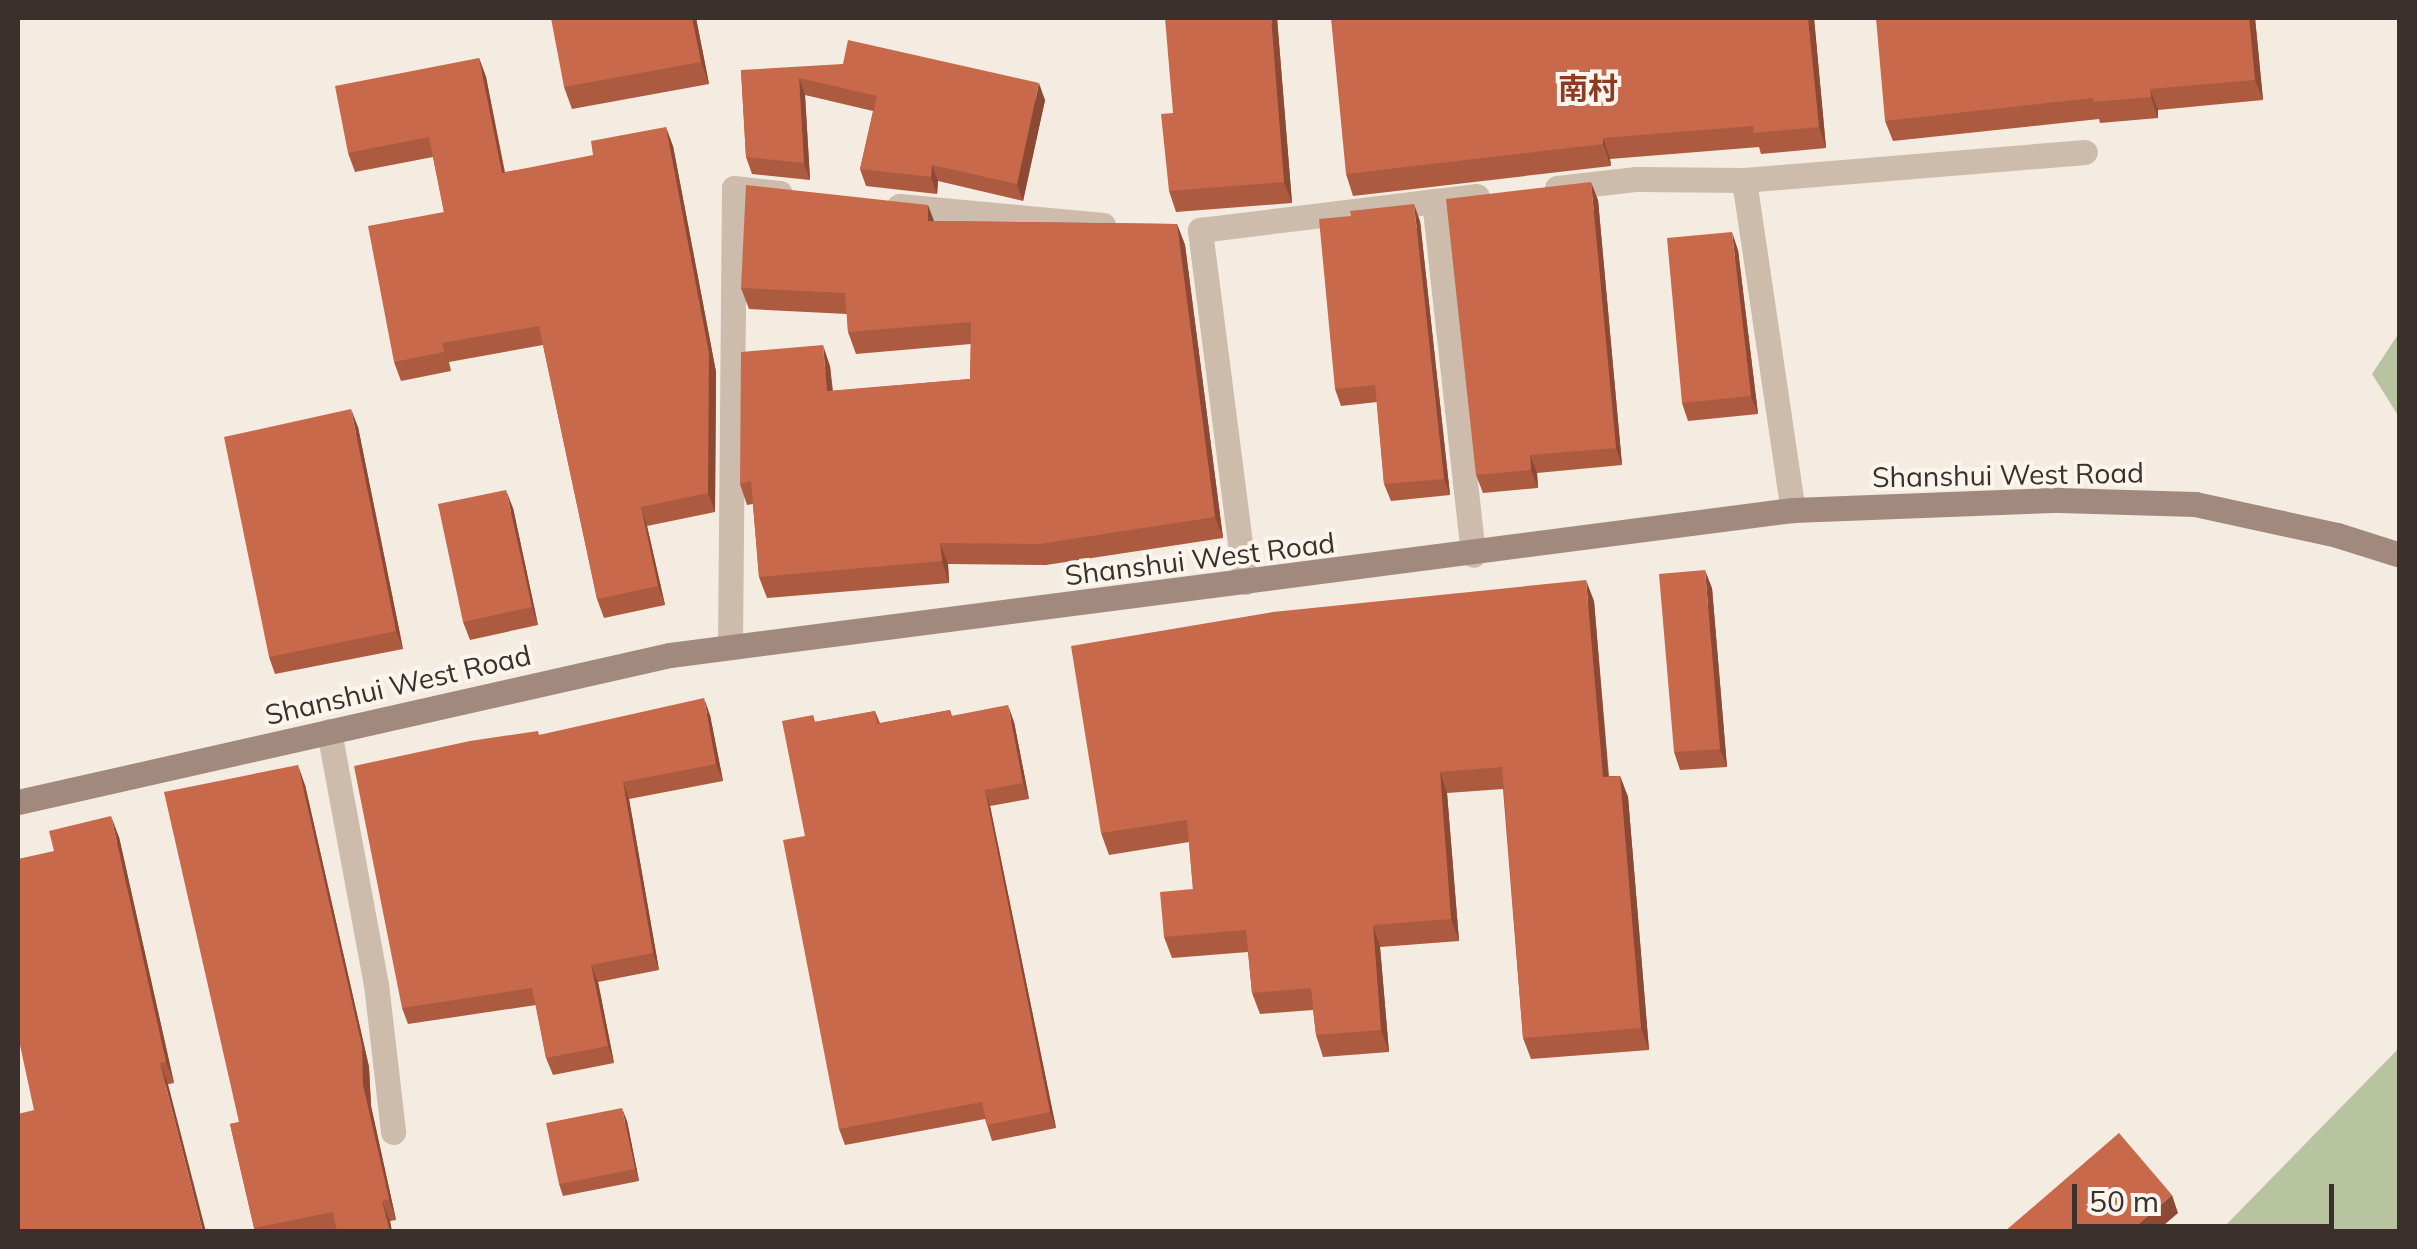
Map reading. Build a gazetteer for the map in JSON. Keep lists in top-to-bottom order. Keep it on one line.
{"streets":{"street":["Shanshui West Road"]},"districts":["南村"],"scale_bar":"50 m"}
